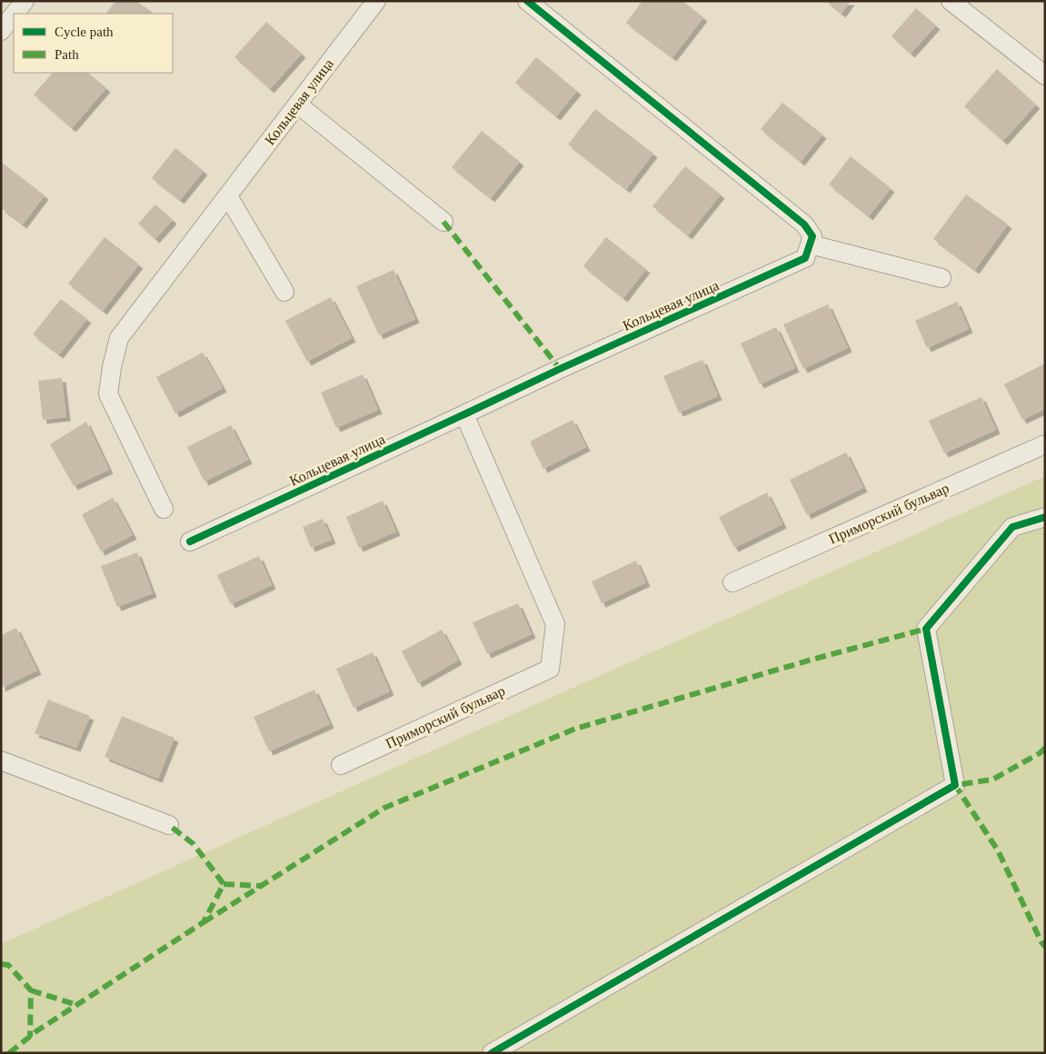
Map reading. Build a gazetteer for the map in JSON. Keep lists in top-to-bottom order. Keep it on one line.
{"streets":{"street":["Кольцевая улица","Приморский бульвар"]},"crossings":[["Кольцевая улица","Приморский бульвар"]],"legend":["Cycle path","Path"]}
